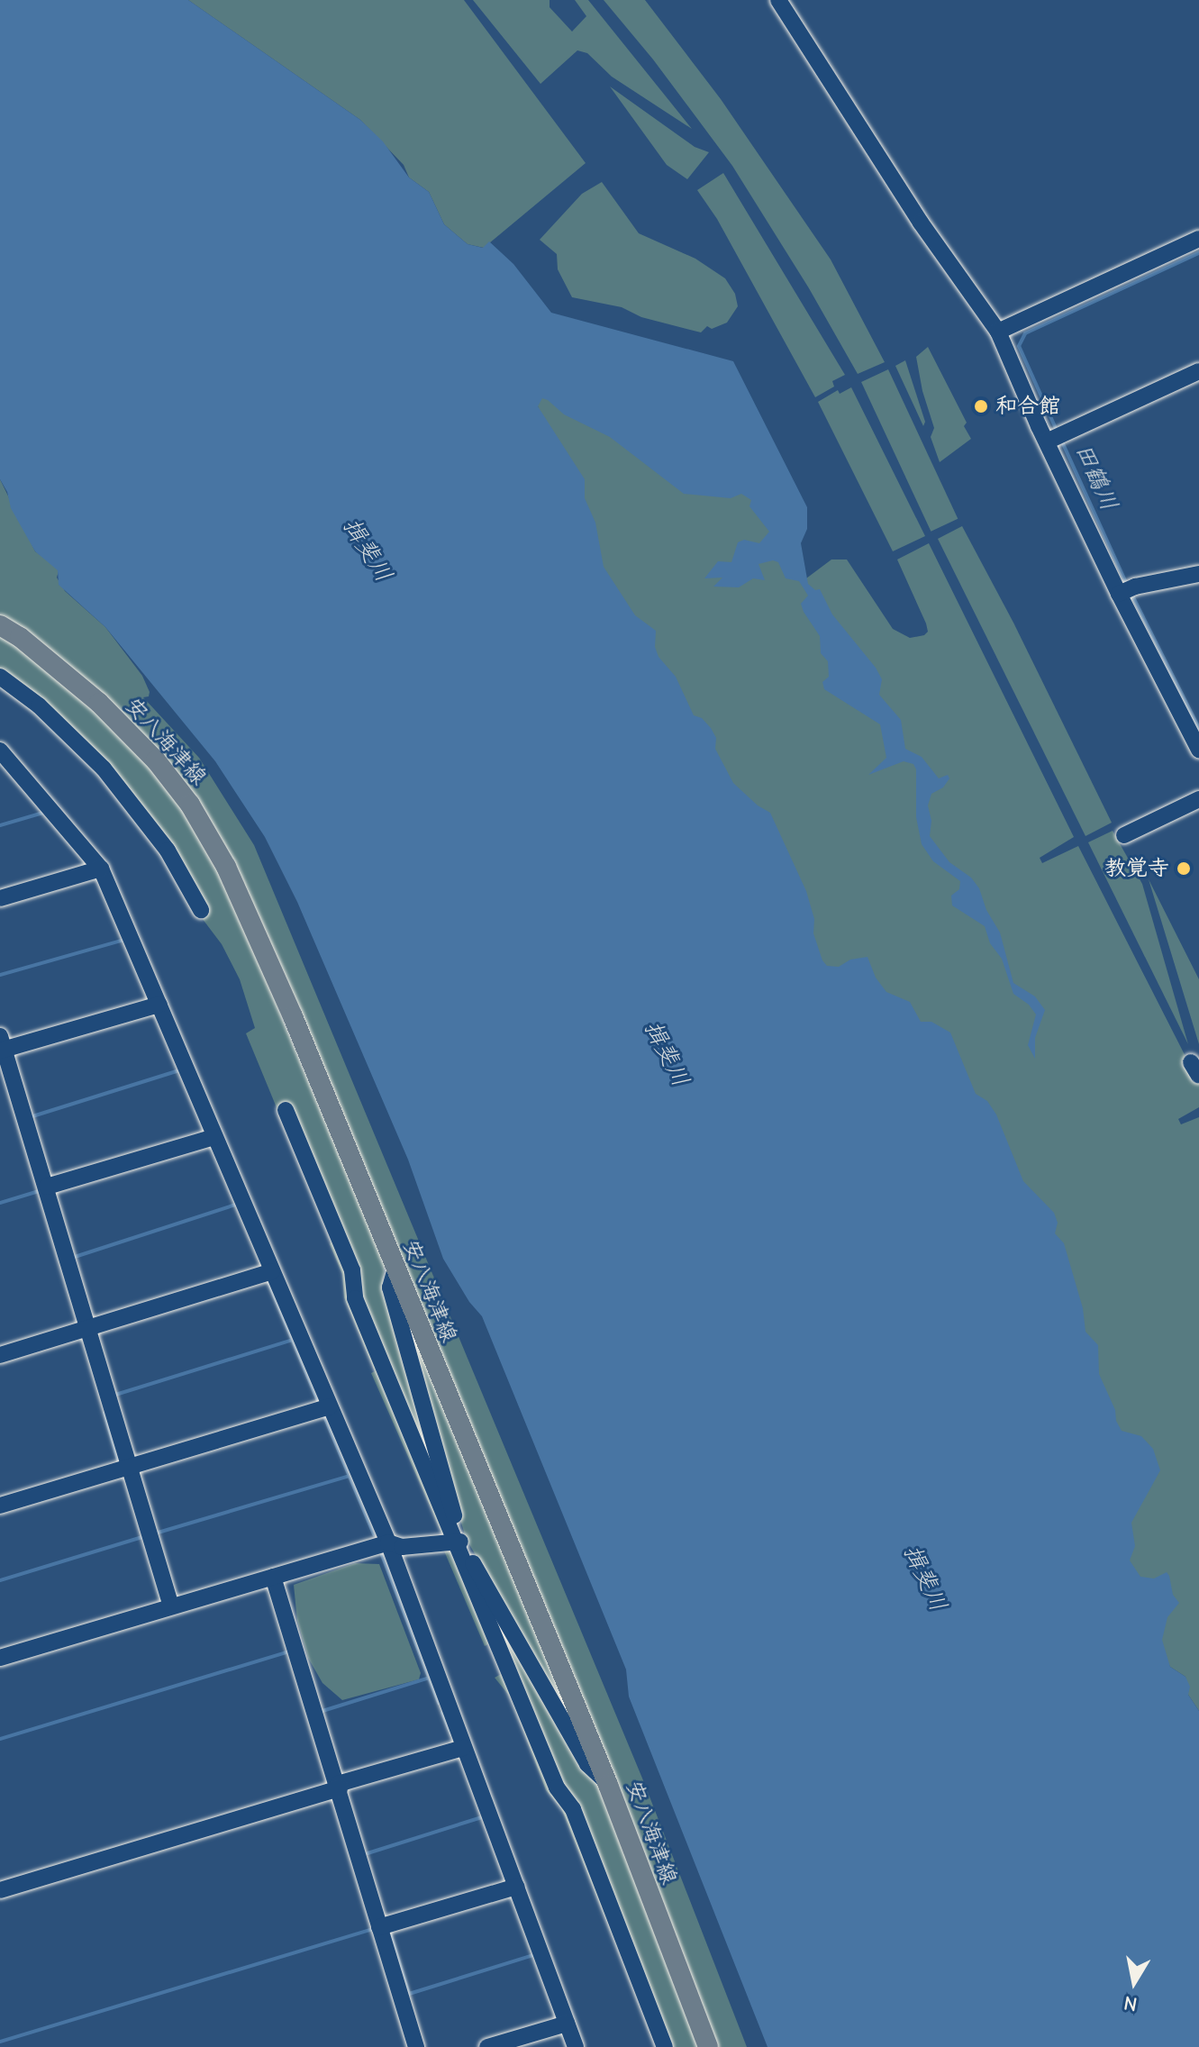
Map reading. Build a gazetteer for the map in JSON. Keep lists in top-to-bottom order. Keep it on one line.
{"streets":{"main road":["安八海津線"]},"water":["田鶴川","揖斐川"],"places":["和合館","教覚寺"],"north":"bottom"}
